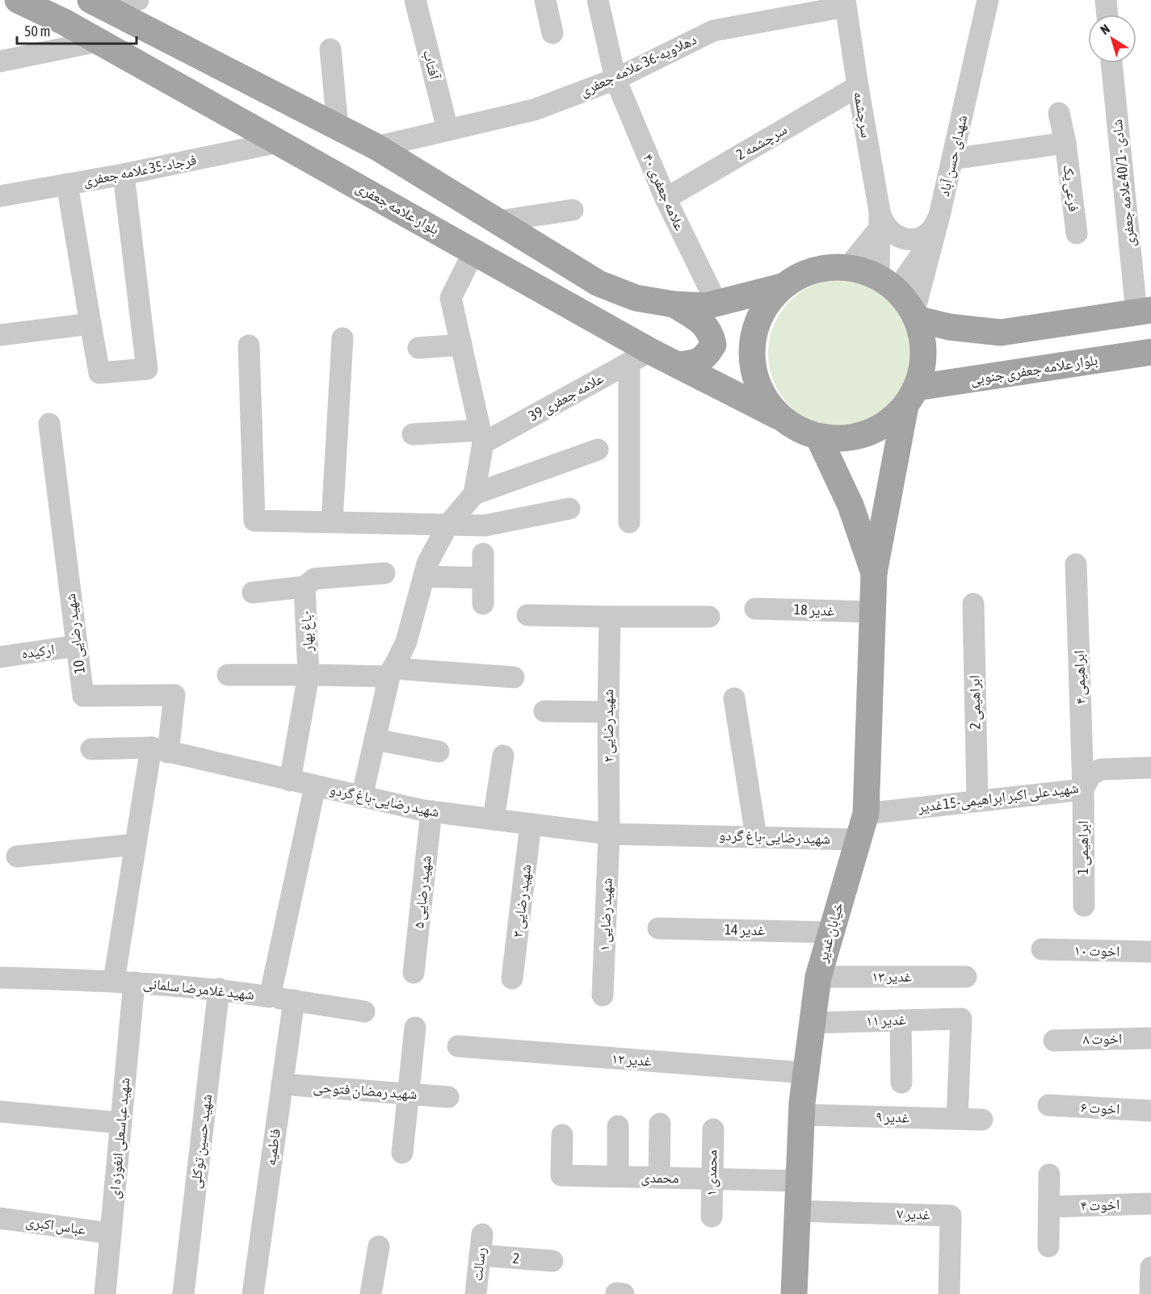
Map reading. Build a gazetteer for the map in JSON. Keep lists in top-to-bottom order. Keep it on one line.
{"streets":{"main road":["بلوار علامه جعفری","بلوار علامه جعفری جنوبی","خیابان غدیر"],"street":["آفتاب","دهلاویه-36 علامه جعفری","سرچشمه","سرچشمه 2","شهدای حسن آباد","فرجاد-35علامه جعفری","شادی - 40/1علامه جعفری","فرعی یک","علامه جعفری ۴۰","علامه جعفری 39","غدیر 18","باغ بهار-","شهید رضایی 10","ارکیده","ابراهیمی ۴","ابراهیمی 2","شهید رضایی ۲","شهید علی اکبر ابراهیمی-15غدیر","شهید رضایی-باغ گردو","ابراهیمی 1","شهید رضایی ۵","شهید رضایی ۳","شهید رضایی ۱","غدیر 14","اخوت ۱۰","غدیر ۱۳","شهید غلامرضا سلمانی","غدیر ۱۱","اخوت ۸","غدیر ۱۲","شهید رمضان فتوحی","اخوت ۶","غدیر ۹","شهید عباسعلی انغوزه ای","شهید حسین توکلی","فاطمیه","محمدی ۱","محمدی","اخوت ۴","غدیر ۷","عباس اکبری","2","رسالت"]},"crossings":[["آفتاب","دهلاویه-36 علامه جعفری"],["دهلاویه-36 علامه جعفری","سرچشمه"],["دهلاویه-36 علامه جعفری","علامه جعفری ۴۰"],["سرچشمه","سرچشمه 2"],["سرچشمه 2","علامه جعفری ۴۰"],["شهدای حسن آباد","بلوار علامه جعفری"],["شهدای حسن آباد","بلوار علامه جعفری جنوبی"],["فرجاد-35علامه جعفری","بلوار علامه جعفری"],["بلوار علامه جعفری","بلوار علامه جعفری جنوبی"],["بلوار علامه جعفری","علامه جعفری 39"],["غدیر 18","خیابان غدیر"],["باغ بهار-","شهید رضایی-باغ گردو"],["شهید رضایی 10","ارکیده"],["شهید رضایی 10","شهید رضایی-باغ گردو"],["ابراهیمی ۴","شهید علی اکبر ابراهیمی-15غدیر"],["ابراهیمی ۴","ابراهیمی 1"],["ابراهیمی 2","شهید علی اکبر ابراهیمی-15غدیر"],["شهید رضایی ۲","شهید رضایی-باغ گردو"],["شهید رضایی ۲","شهید رضایی ۱"],["شهید علی اکبر ابراهیمی-15غدیر","ابراهیمی 1"],["شهید علی اکبر ابراهیمی-15غدیر","خیابان غدیر"],["شهید رضایی-باغ گردو","شهید رضایی ۵"],["شهید رضایی-باغ گردو","شهید رضایی ۳"],["شهید رضایی-باغ گردو","شهید رضایی ۱"],["شهید رضایی-باغ گردو","خیابان غدیر"],["شهید رضایی-باغ گردو","شهید غلامرضا سلمانی"],["غدیر 14","خیابان غدیر"],["خیابان غدیر","غدیر ۱۳"],["خیابان غدیر","غدیر ۱۱"],["خیابان غدیر","غدیر ۱۲"],["خیابان غدیر","غدیر ۹"],["خیابان غدیر","محمدی"],["خیابان غدیر","غدیر ۷"],["شهید غلامرضا سلمانی","شهید عباسعلی انغوزه ای"],["شهید غلامرضا سلمانی","شهید حسین توکلی"],["غدیر ۱۱","غدیر ۹"],["شهید رمضان فتوحی","فاطمیه"],["شهید عباسعلی انغوزه ای","عباس اکبری"],["محمدی ۱","محمدی"],["2","رسالت"]],"scale_bar":"50 m","north":"top left"}
